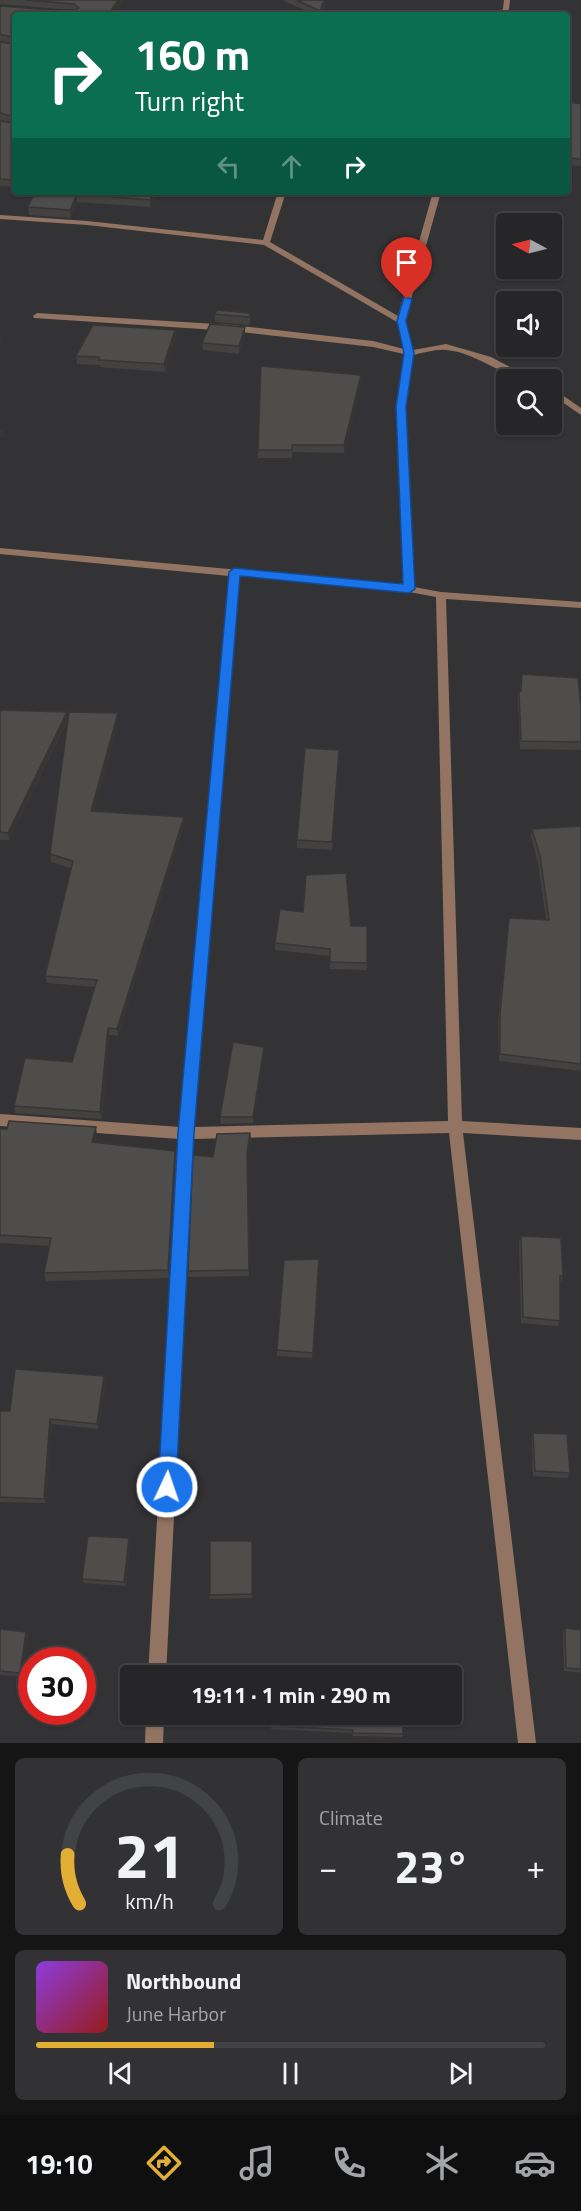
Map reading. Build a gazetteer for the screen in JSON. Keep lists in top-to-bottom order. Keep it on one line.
{"north":"left","page":{"turn":["160 m","Turn right"],"limit":"30","trip":"19:11 · 1 min · 290 m","tile":"Climate","heat":["−","23°","+"],"song":["Northbound","June Harbor"],"tabs":"19:10","gauge":["21","km/h"]}}
